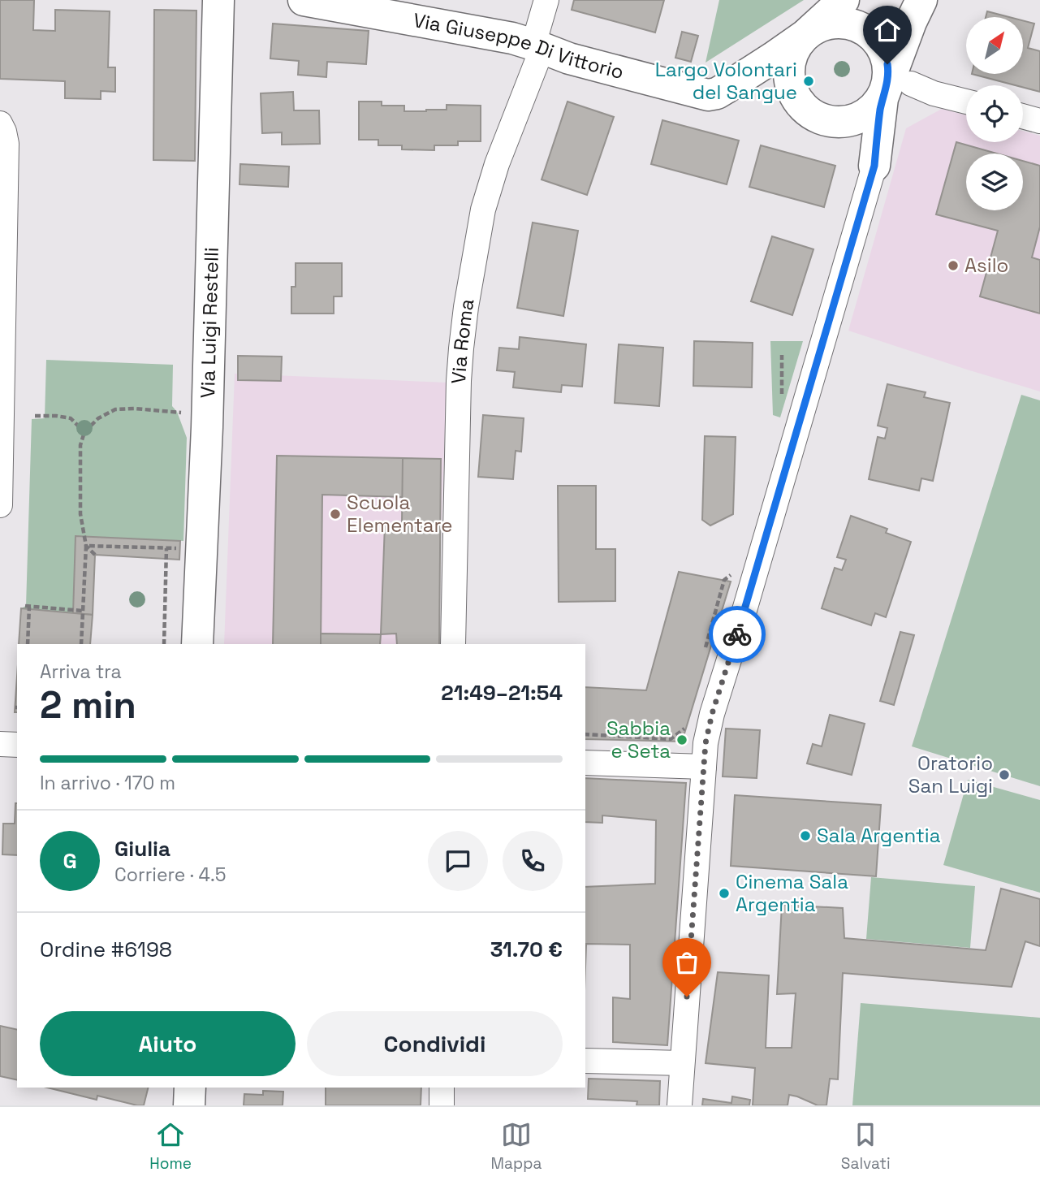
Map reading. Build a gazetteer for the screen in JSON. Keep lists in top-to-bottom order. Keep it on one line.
{"streets":{"street":["Via Giuseppe Di Vittorio","Via Luigi Restelli","Via Roma"]},"crossings":[["Via Giuseppe Di Vittorio","Via Roma"]],"places":["Largo Volontari del Sangue","Asilo","Scuola Elementare","Sabbia e Seta","Oratorio San Luigi","Sala Argentia","Cinema Sala Argentia"],"north":"top right","page":{"heading":["2 min","Arriva tra","21:49–21:54"],"panel":["Giulia","Corriere · 4.5","Ordine #6198","31.70 €"],"bar":"In arrivo · 170 m","round":"G","buttons":["Aiuto","Condividi"],"tabs":["Home","Mappa","Salvati"]}}
